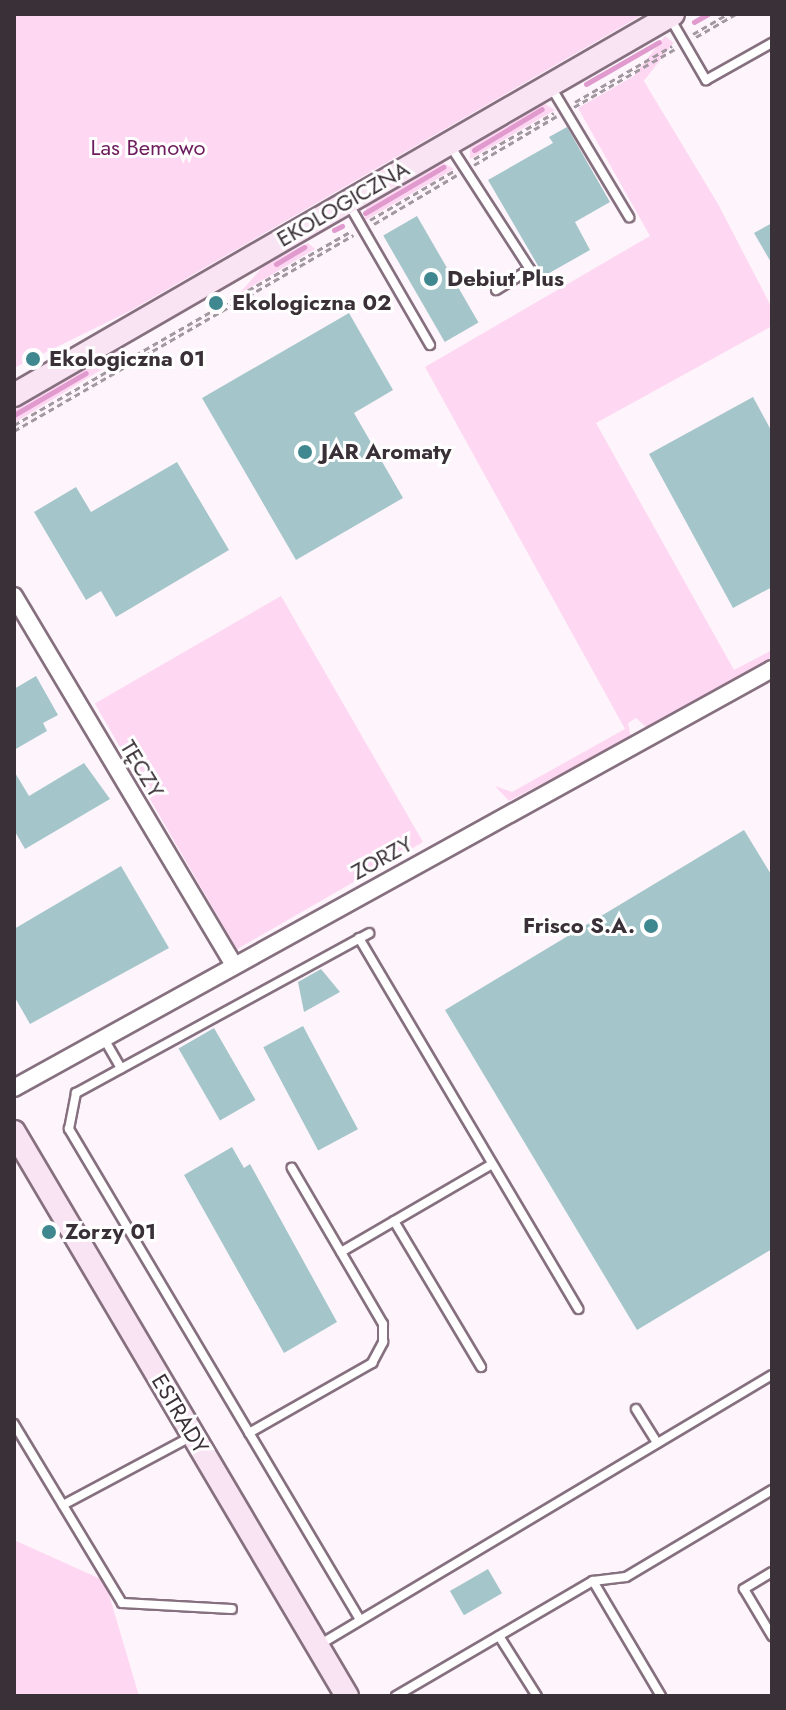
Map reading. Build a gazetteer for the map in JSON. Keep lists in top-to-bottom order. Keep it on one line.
{"streets":{"street":["EKOLOGICZNA","TĘCZY","ZORZY","ESTRADY"]},"crossings":[["TĘCZY","ZORZY"]],"parks":["Las Bemowo"],"places":["Debiut Plus","Ekologiczna 02","Ekologiczna 01","JAR Aromaty","Frisco S.A.","Zorzy 01"]}
